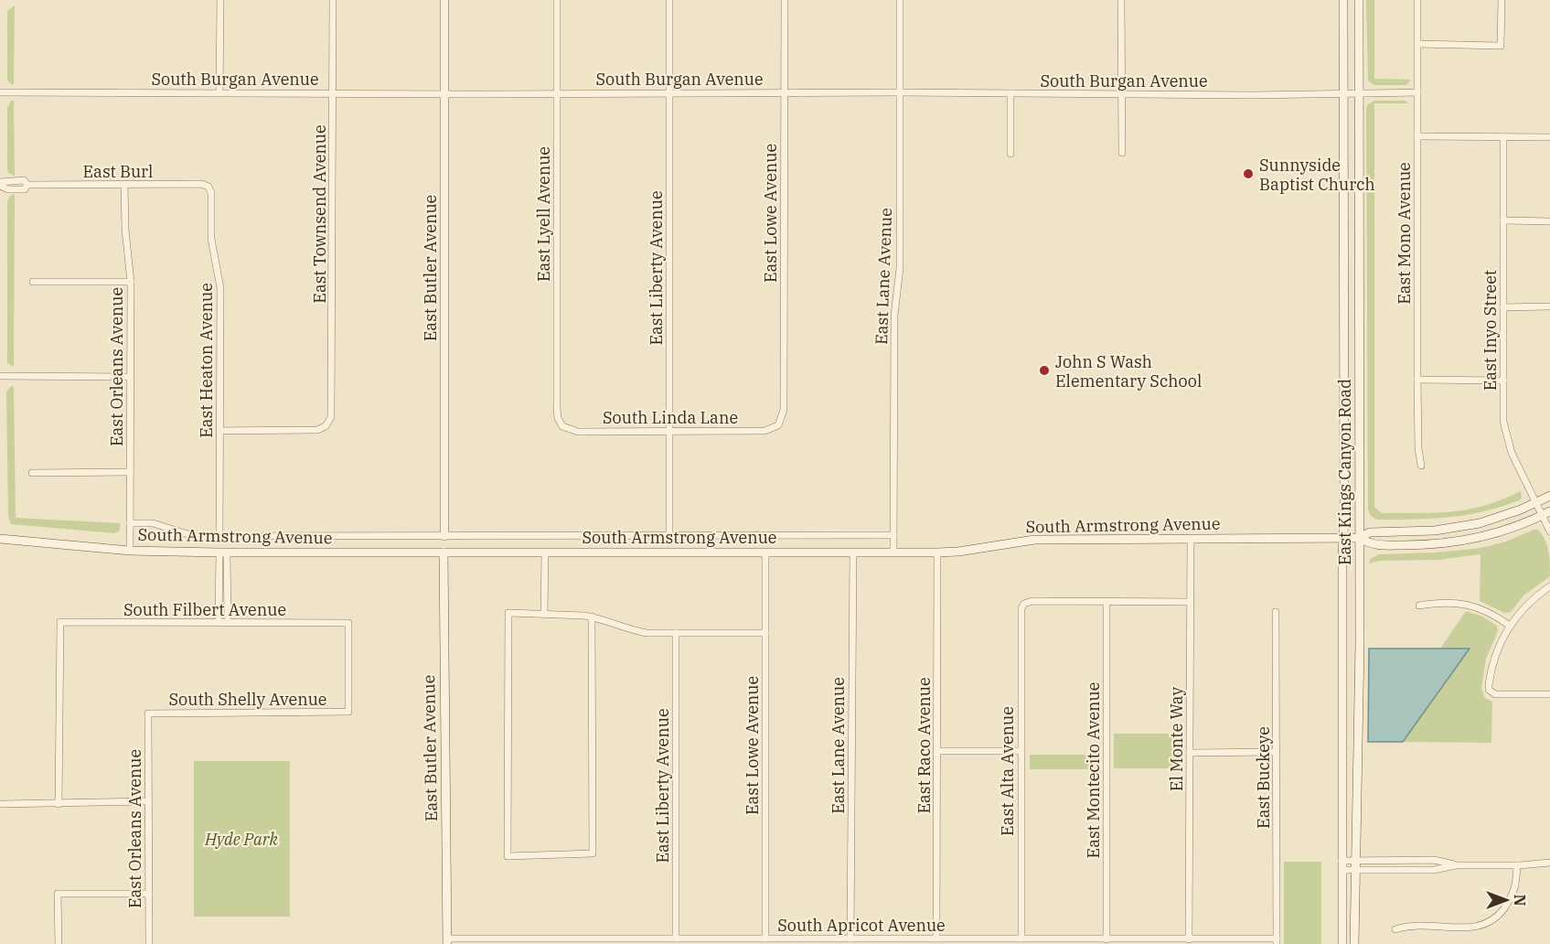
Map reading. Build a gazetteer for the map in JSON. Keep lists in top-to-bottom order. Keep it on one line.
{"streets":{"street":["South Burgan Avenue","East Burl","East Lowe Avenue","East Townsend Avenue","East Lyell Avenue","East Mono Avenue","East Butler Avenue","East Liberty Avenue","East Lane Avenue","East Inyo Street","East Heaton Avenue","East Orleans Avenue","South Linda Lane","East Kings Canyon Road","South Armstrong Avenue","South Filbert Avenue","South Shelly Avenue","El Monte Way","East Raco Avenue","East Montecito Avenue","East Alta Avenue","East Buckeye","South Apricot Avenue"]},"crossings":[["South Burgan Avenue","East Lowe Avenue"],["South Burgan Avenue","East Townsend Avenue"],["South Burgan Avenue","East Lyell Avenue"],["South Burgan Avenue","East Mono Avenue"],["South Burgan Avenue","East Butler Avenue"],["South Burgan Avenue","East Liberty Avenue"],["South Burgan Avenue","East Lane Avenue"],["South Burgan Avenue","East Kings Canyon Road"],["East Burl","East Heaton Avenue"],["East Burl","East Orleans Avenue"],["East Lowe Avenue","South Linda Lane"],["East Lowe Avenue","South Armstrong Avenue"],["East Lowe Avenue","South Apricot Avenue"],["East Townsend Avenue","East Heaton Avenue"],["East Lyell Avenue","South Linda Lane"],["East Butler Avenue","South Armstrong Avenue"],["East Butler Avenue","South Apricot Avenue"],["East Liberty Avenue","South Linda Lane"],["East Liberty Avenue","South Armstrong Avenue"],["East Liberty Avenue","South Apricot Avenue"],["East Lane Avenue","South Armstrong Avenue"],["East Lane Avenue","South Apricot Avenue"],["East Heaton Avenue","South Armstrong Avenue"],["East Orleans Avenue","South Armstrong Avenue"],["East Orleans Avenue","South Shelly Avenue"],["East Kings Canyon Road","South Armstrong Avenue"],["South Armstrong Avenue","El Monte Way"],["South Armstrong Avenue","East Raco Avenue"],["South Filbert Avenue","South Shelly Avenue"],["El Monte Way","South Apricot Avenue"],["East Raco Avenue","South Apricot Avenue"],["East Montecito Avenue","East Alta Avenue"],["East Montecito Avenue","South Apricot Avenue"],["East Alta Avenue","South Apricot Avenue"],["East Buckeye","South Apricot Avenue"]],"parks":["Hyde Park"],"places":["Sunnyside Baptist Church","John S Wash Elementary School"],"north":"right"}
